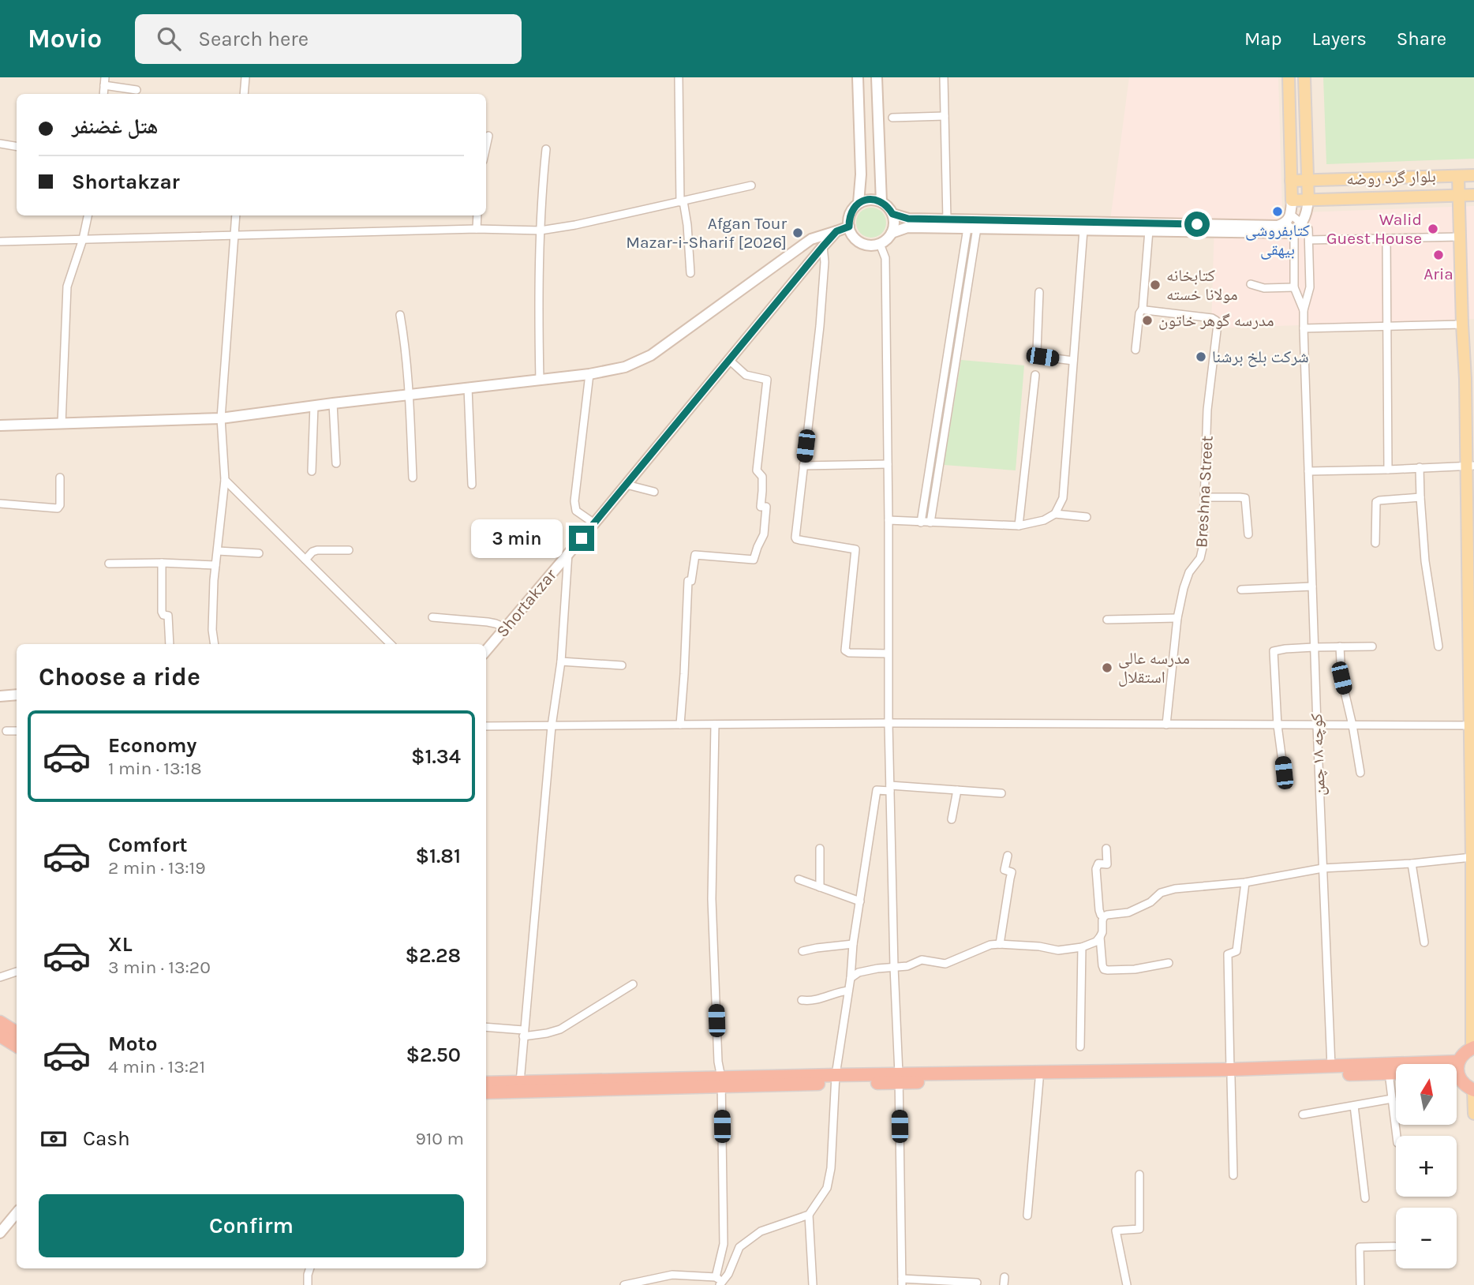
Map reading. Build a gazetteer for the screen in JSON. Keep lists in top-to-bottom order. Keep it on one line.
{"streets":{"main road":["بلوار گرد روضه"],"street":["Breshna Street","Shortakzar","كوچه ١٨ چمن"]},"places":["کتابفروشی بیهقی","Walid Guest House","Afgan Tour Mazar-i-Sharif [2026]","Aria","کتابخانه مولانا خسته","مدرسه گوهر خاتون","شرکت بلخ برشنا","مدرسه عالی استقلال"],"north":"top","page":{"header":"Movio","search":"Search here","nav":["Map","Layers","Share"],"banner":["هتل غضنفر","Shortakzar"],"bubble":"3 min","heading":"Choose a ride","list":[{"name":"Economy","note":"1 min · 13:18","value":"$1.34"},{"name":"Comfort","note":"2 min · 13:19","value":"$1.81"},{"name":"XL","note":"3 min · 13:20","value":"$2.28"},{"name":"Moto","note":"4 min · 13:21","value":"$2.50"}],"map_buttons":["+","−"],"pay":["Cash","910 m"],"buttons":"Confirm"}}
